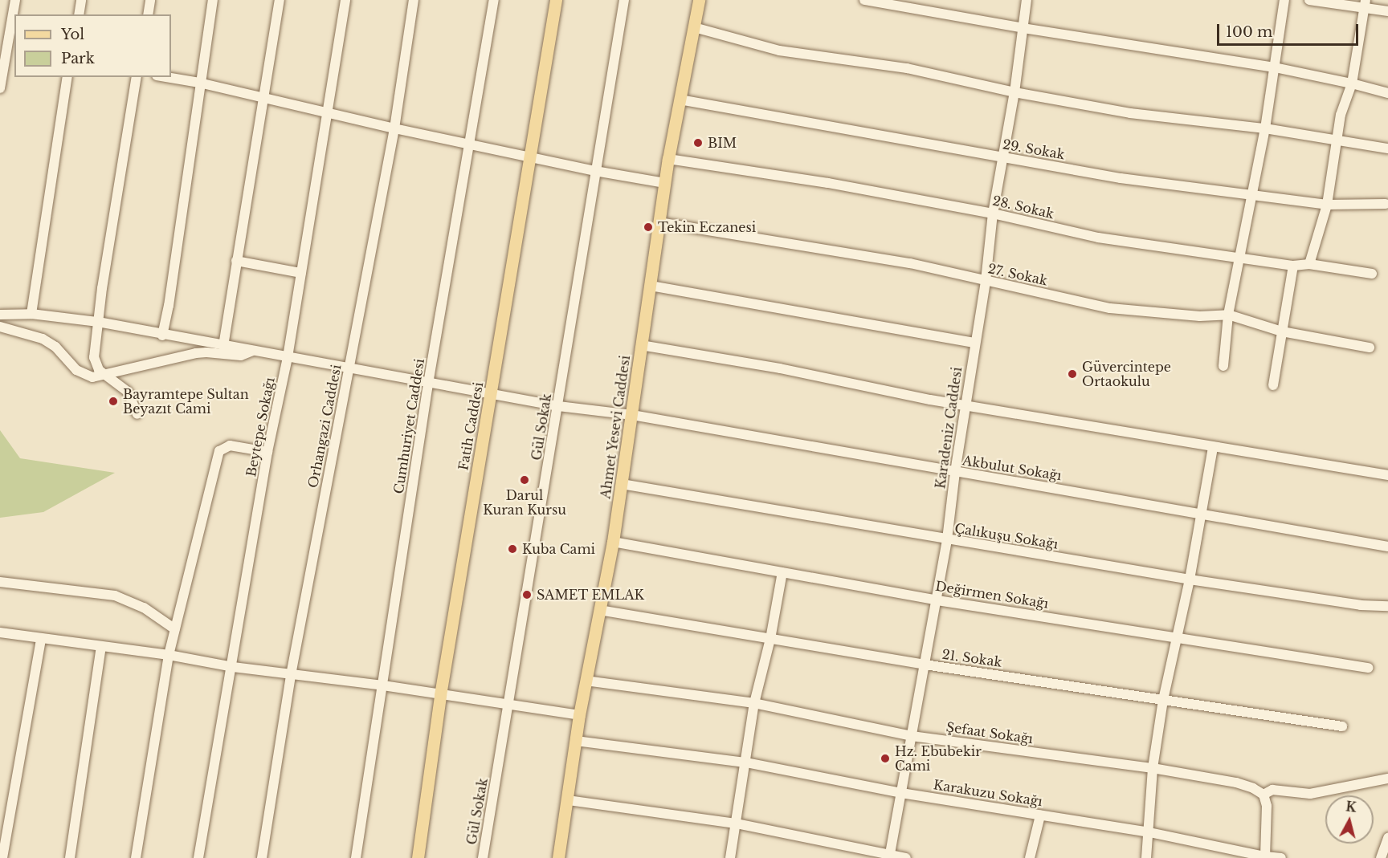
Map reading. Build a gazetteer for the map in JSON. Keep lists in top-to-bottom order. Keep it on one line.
{"streets":{"main road":["Fatih Caddesi","Ahmet Yesevi Caddesi"],"street":["29. Sokak","28. Sokak","27. Sokak","Orhangazi Caddesi","Cumhuriyet Caddesi","Beytepe Sokağı","Gül Sokak","Karadeniz Caddesi","Akbulut Sokağı","Çalıkuşu Sokağı","Değirmen Sokağı","21. Sokak","Şefaat Sokağı","Karakuzu Sokağı"]},"crossings":[["29. Sokak","Ahmet Yesevi Caddesi"],["29. Sokak","Karadeniz Caddesi"],["28. Sokak","Ahmet Yesevi Caddesi"],["28. Sokak","Karadeniz Caddesi"],["27. Sokak","Ahmet Yesevi Caddesi"],["27. Sokak","Karadeniz Caddesi"],["Orhangazi Caddesi","Akbulut Sokağı"],["Cumhuriyet Caddesi","Akbulut Sokağı"],["Fatih Caddesi","Akbulut Sokağı"],["Beytepe Sokağı","Akbulut Sokağı"],["Gül Sokak","Akbulut Sokağı"],["Ahmet Yesevi Caddesi","Akbulut Sokağı"],["Ahmet Yesevi Caddesi","Çalıkuşu Sokağı"],["Ahmet Yesevi Caddesi","Değirmen Sokağı"],["Ahmet Yesevi Caddesi","21. Sokak"],["Ahmet Yesevi Caddesi","Şefaat Sokağı"],["Ahmet Yesevi Caddesi","Karakuzu Sokağı"],["Karadeniz Caddesi","Akbulut Sokağı"],["Karadeniz Caddesi","Çalıkuşu Sokağı"],["Karadeniz Caddesi","Değirmen Sokağı"],["Karadeniz Caddesi","21. Sokak"],["Karadeniz Caddesi","Şefaat Sokağı"],["Karadeniz Caddesi","Karakuzu Sokağı"]],"places":["BIM","Tekin Eczanesi","Güvercintepe Ortaokulu","Bayramtepe Sultan Beyazıt Cami","Darul Kuran Kursu","Kuba Cami","SAMET EMLAK","Hz. Ebubekir Cami"],"legend":["Yol","Park"],"scale_bar":"100 m","north":"top"}
